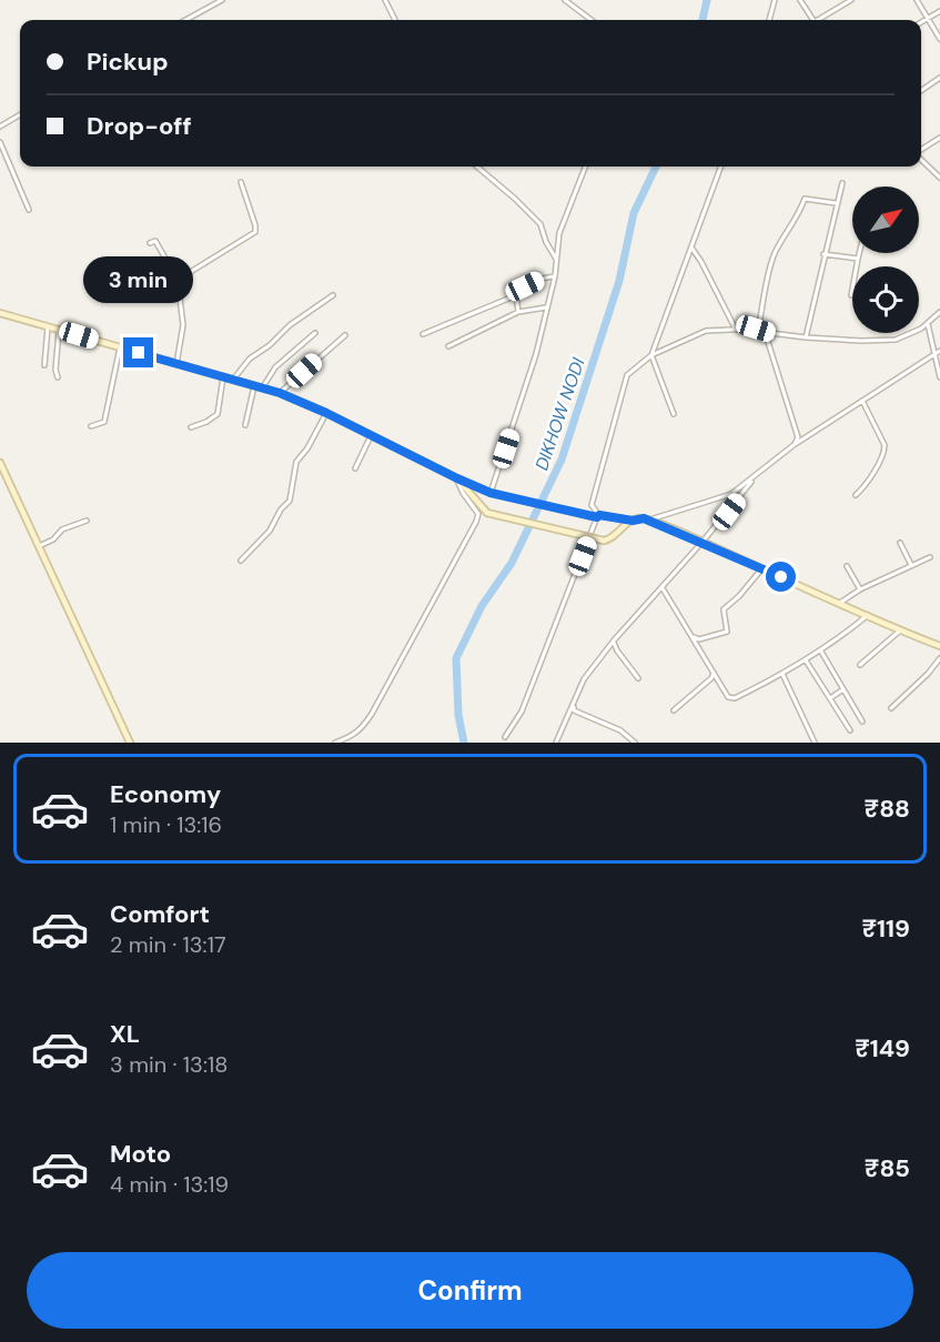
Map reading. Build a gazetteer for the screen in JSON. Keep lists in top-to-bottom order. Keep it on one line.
{"water":["DIKHOW NODI"],"north":"top right","page":{"banner":["Pickup","Drop-off"],"bubble":"3 min","list":[{"name":"Economy","note":"1 min · 13:16","value":"₹88"},{"name":"Comfort","note":"2 min · 13:17","value":"₹119"},{"name":"XL","note":"3 min · 13:18","value":"₹149"},{"name":"Moto","note":"4 min · 13:19","value":"₹85"}],"buttons":"Confirm"}}
